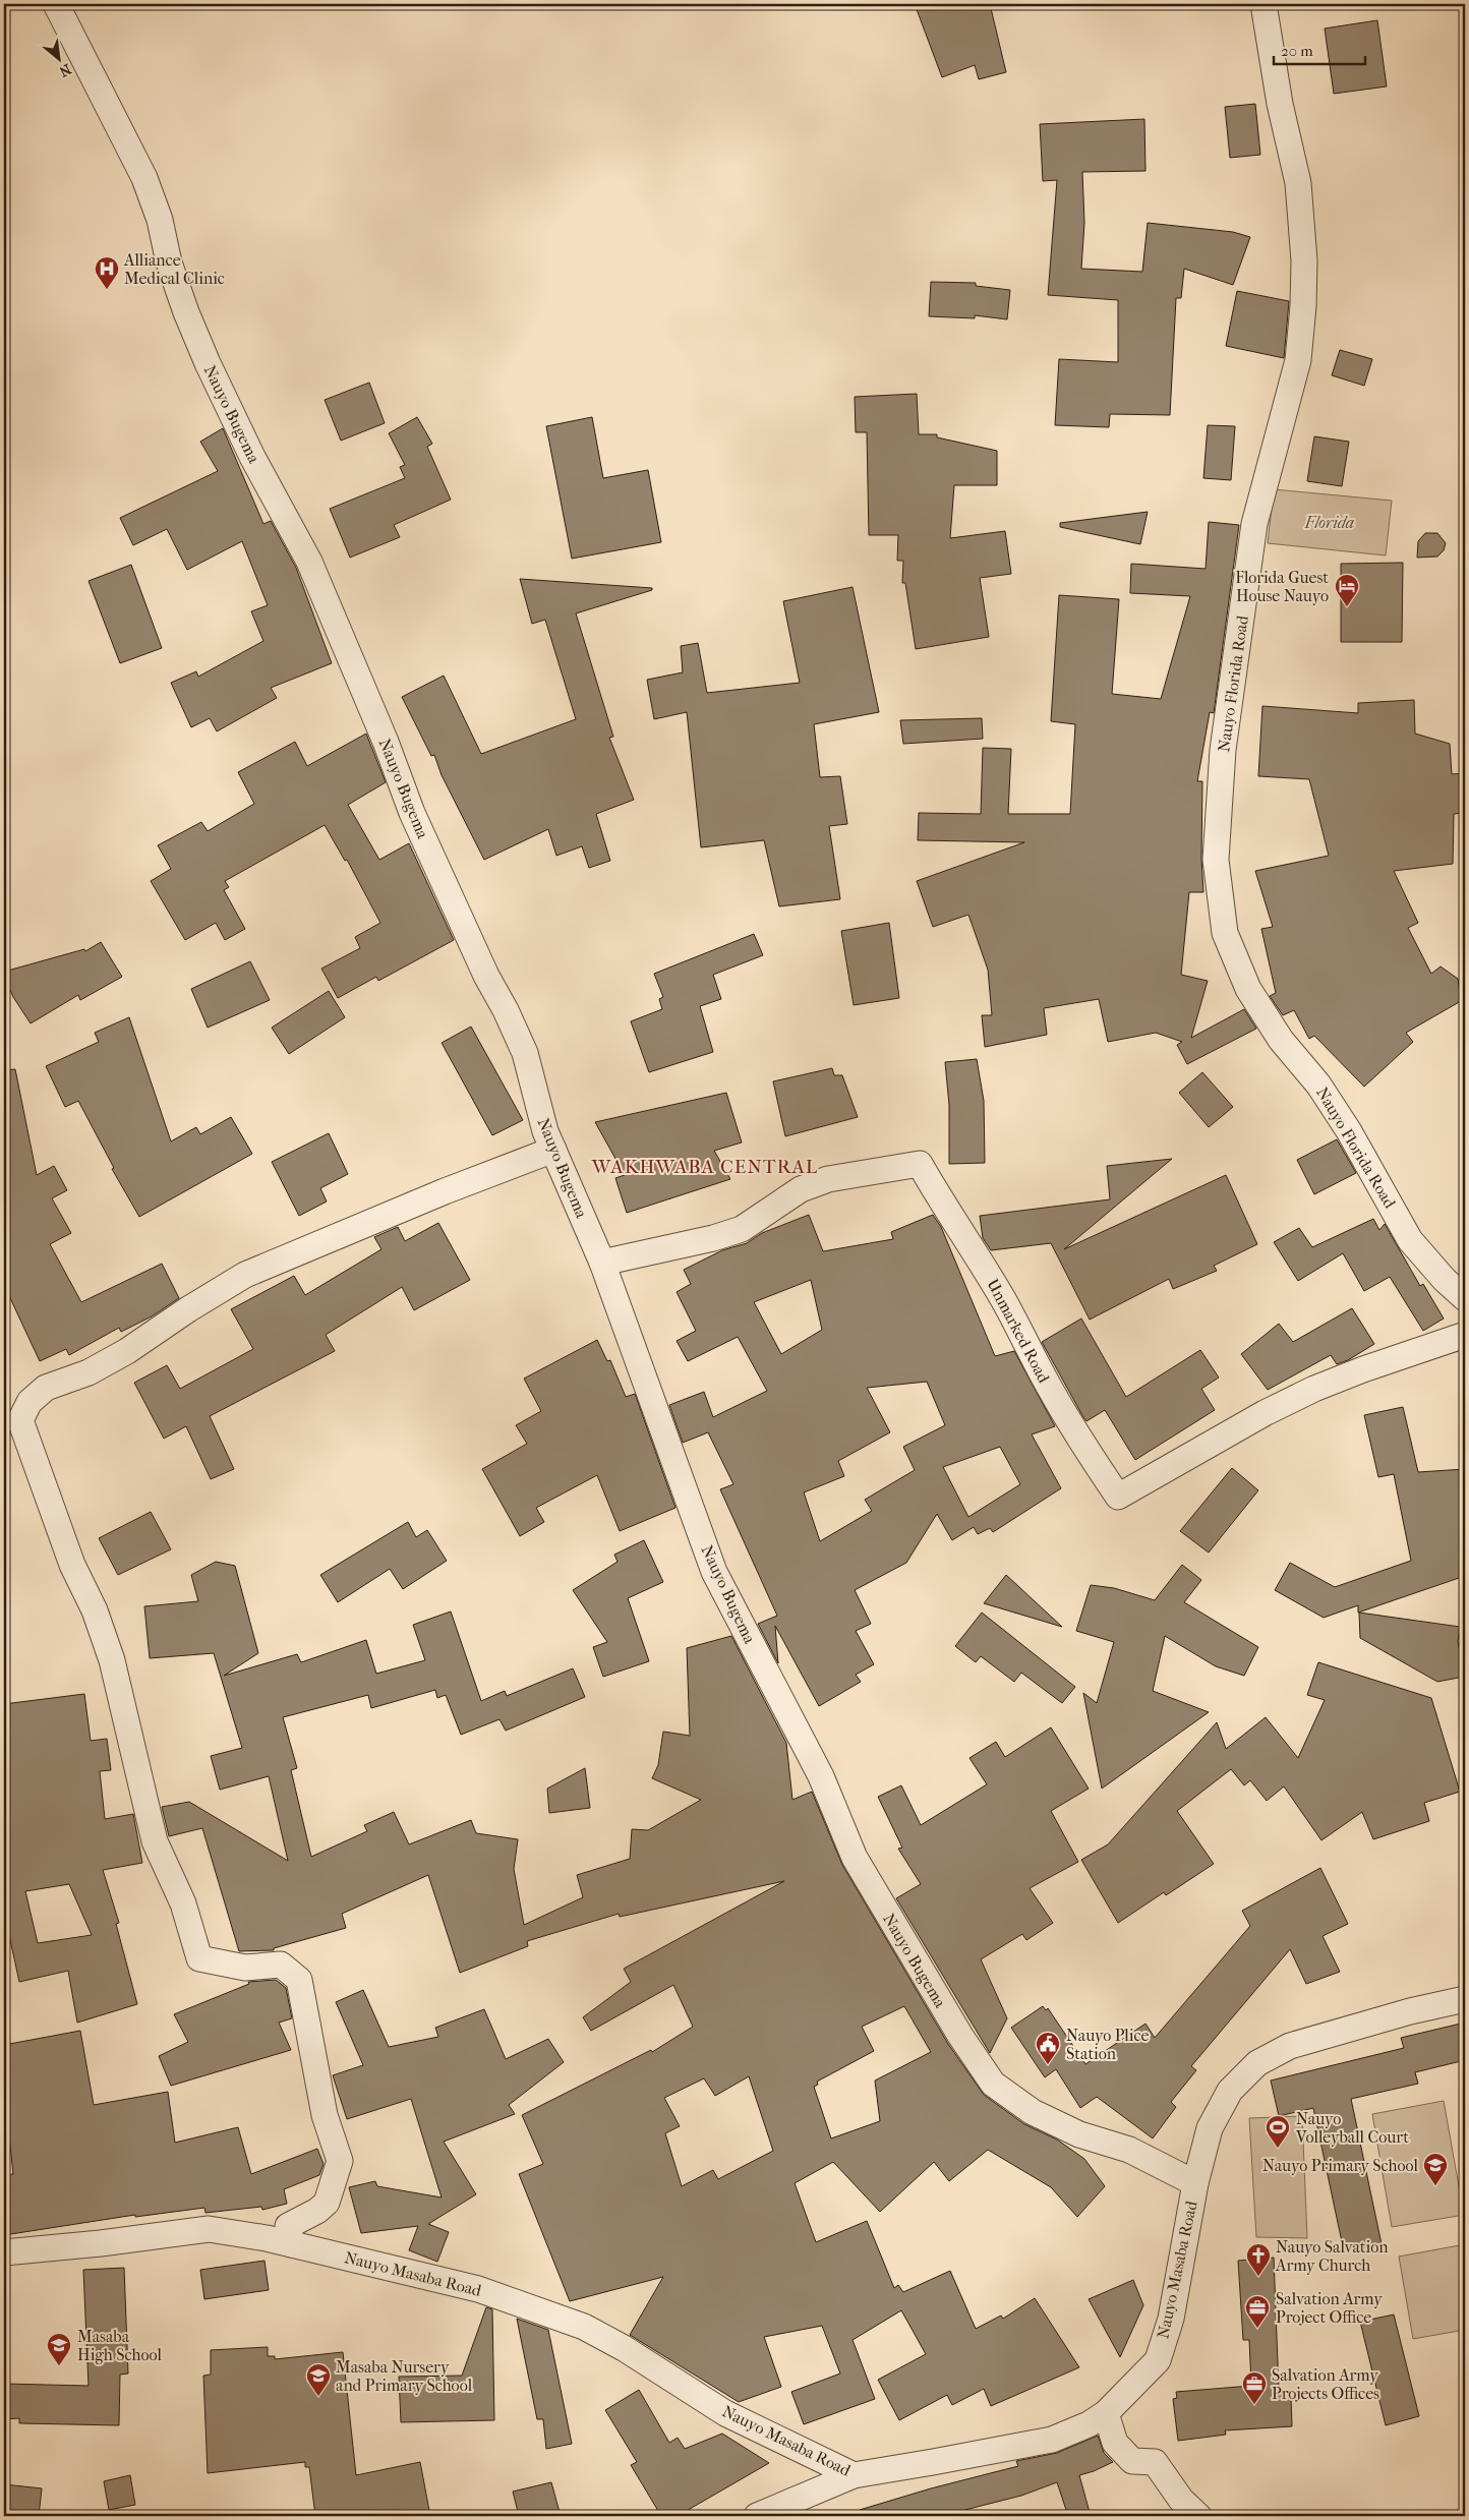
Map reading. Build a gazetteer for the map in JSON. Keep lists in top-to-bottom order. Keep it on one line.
{"streets":{"street":["Nauyo Bugema","Nauyo Florida Road","Unmarked Road","Nauyo Masaba Road"]},"crossings":[["Nauyo Bugema","Unmarked Road"],["Nauyo Bugema","Nauyo Masaba Road"]],"districts":["WAKHWABA CENTRAL"],"parks":["Florida"],"places":{"hospital":["Alliance Medical Clinic"],"hotel":["Florida Guest House Nauyo"],"public building":["Nauyo Plice Station"],"sports":["Nauyo Volleyball Court"],"school or university":["Nauyo Primary School","Masaba High School","Masaba Nursery and Primary School"],"church":["Nauyo Salvation Army Church"],"office":["Salvation Army Project Office","Salvation Army Projects Offices"]},"scale_bar":"20 m","north":"bottom right"}
